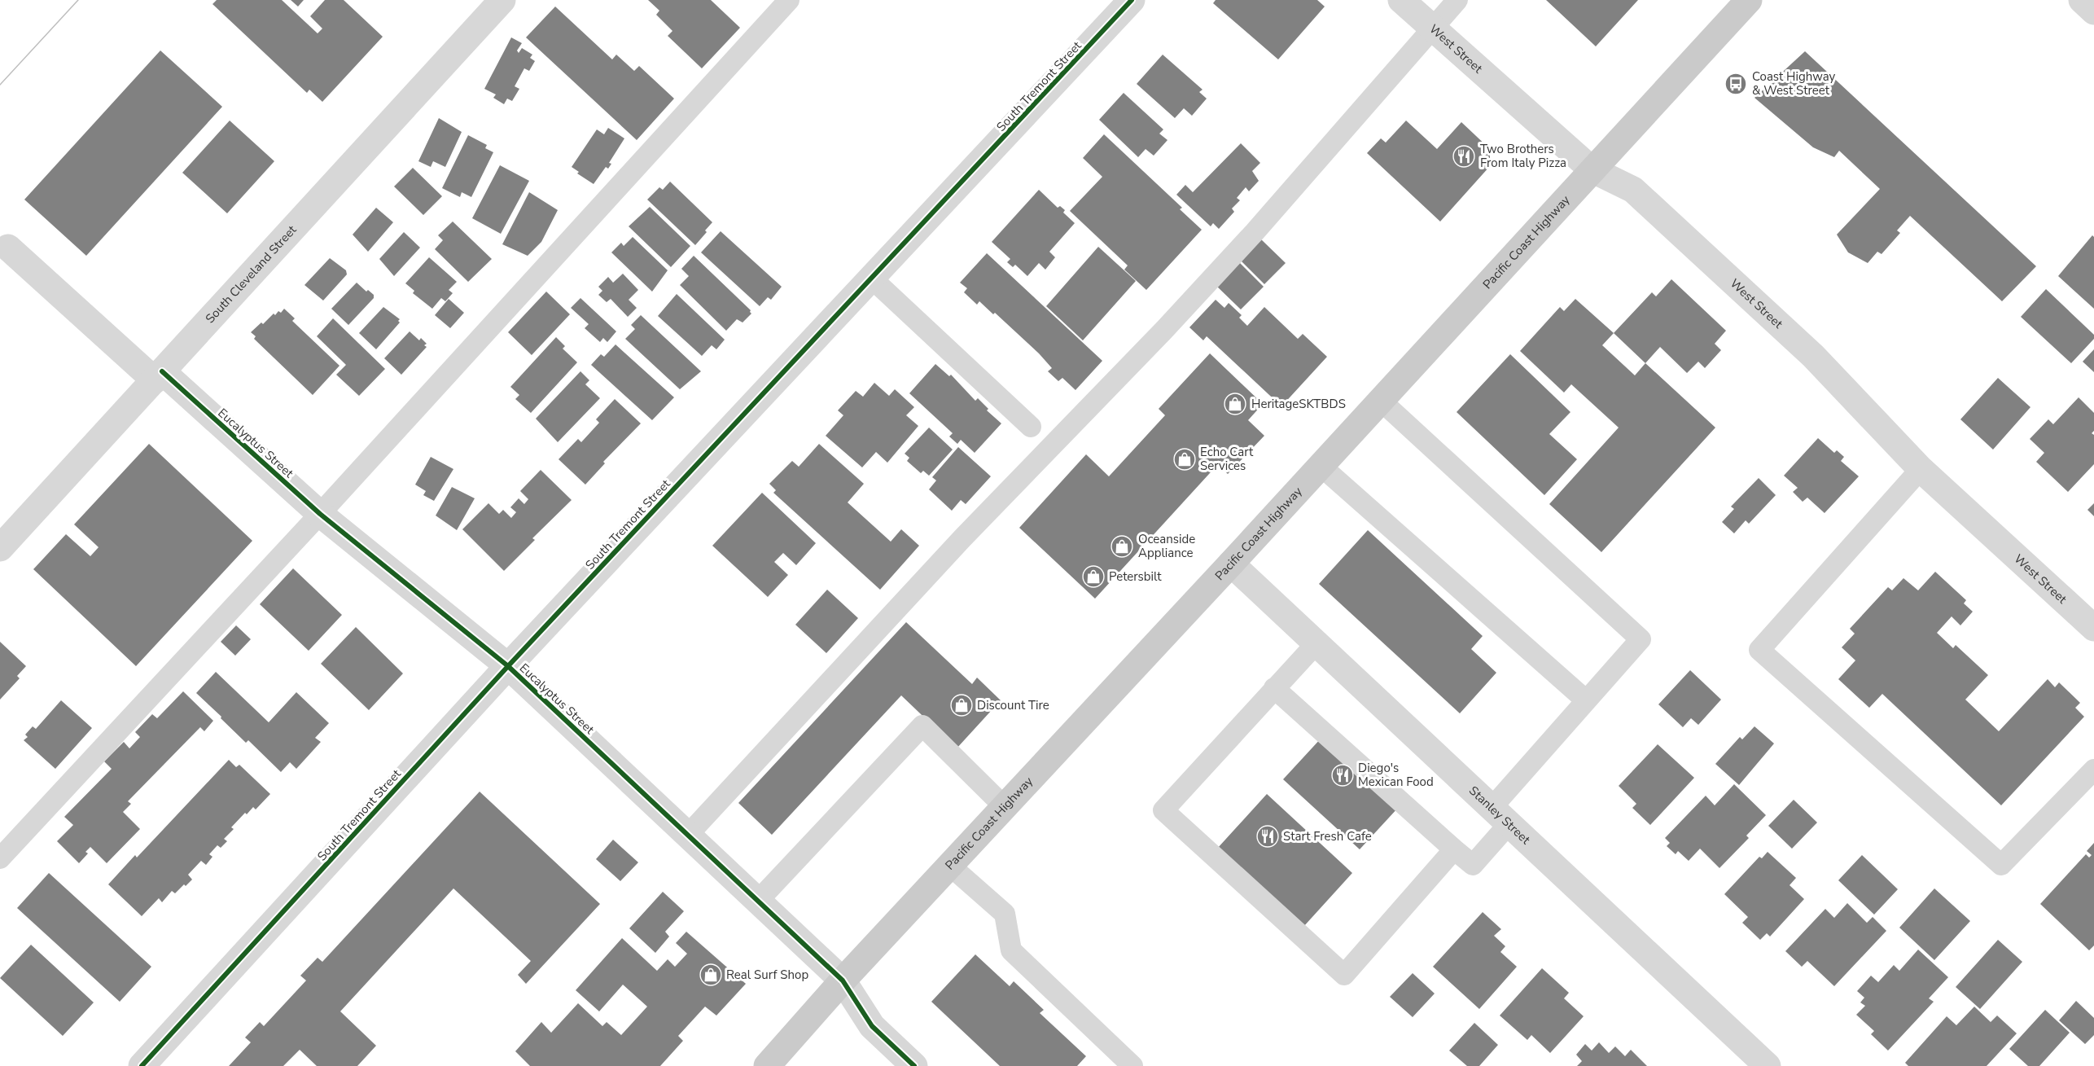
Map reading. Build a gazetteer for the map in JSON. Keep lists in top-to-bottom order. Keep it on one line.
{"streets":{"main road":["Pacific Coast Highway"],"street":["West Street","South Tremont Street","South Cleveland Street","Eucalyptus Street","Stanley Street"]},"crossings":[["West Street","Pacific Coast Highway"],["South Tremont Street","Eucalyptus Street"],["Pacific Coast Highway","Eucalyptus Street"],["Pacific Coast Highway","Stanley Street"],["South Cleveland Street","Eucalyptus Street"]],"places":{"bus stop":["Coast Highway & West Street"],"restaurant":["Two Brothers From Italy Pizza","Diego's Mexican Food","Start Fresh Cafe"],"shop":["HeritageSKTBDS","Echo Cart Services","Oceanside Appliance","Petersbilt","Discount Tire","Real Surf Shop"]}}
